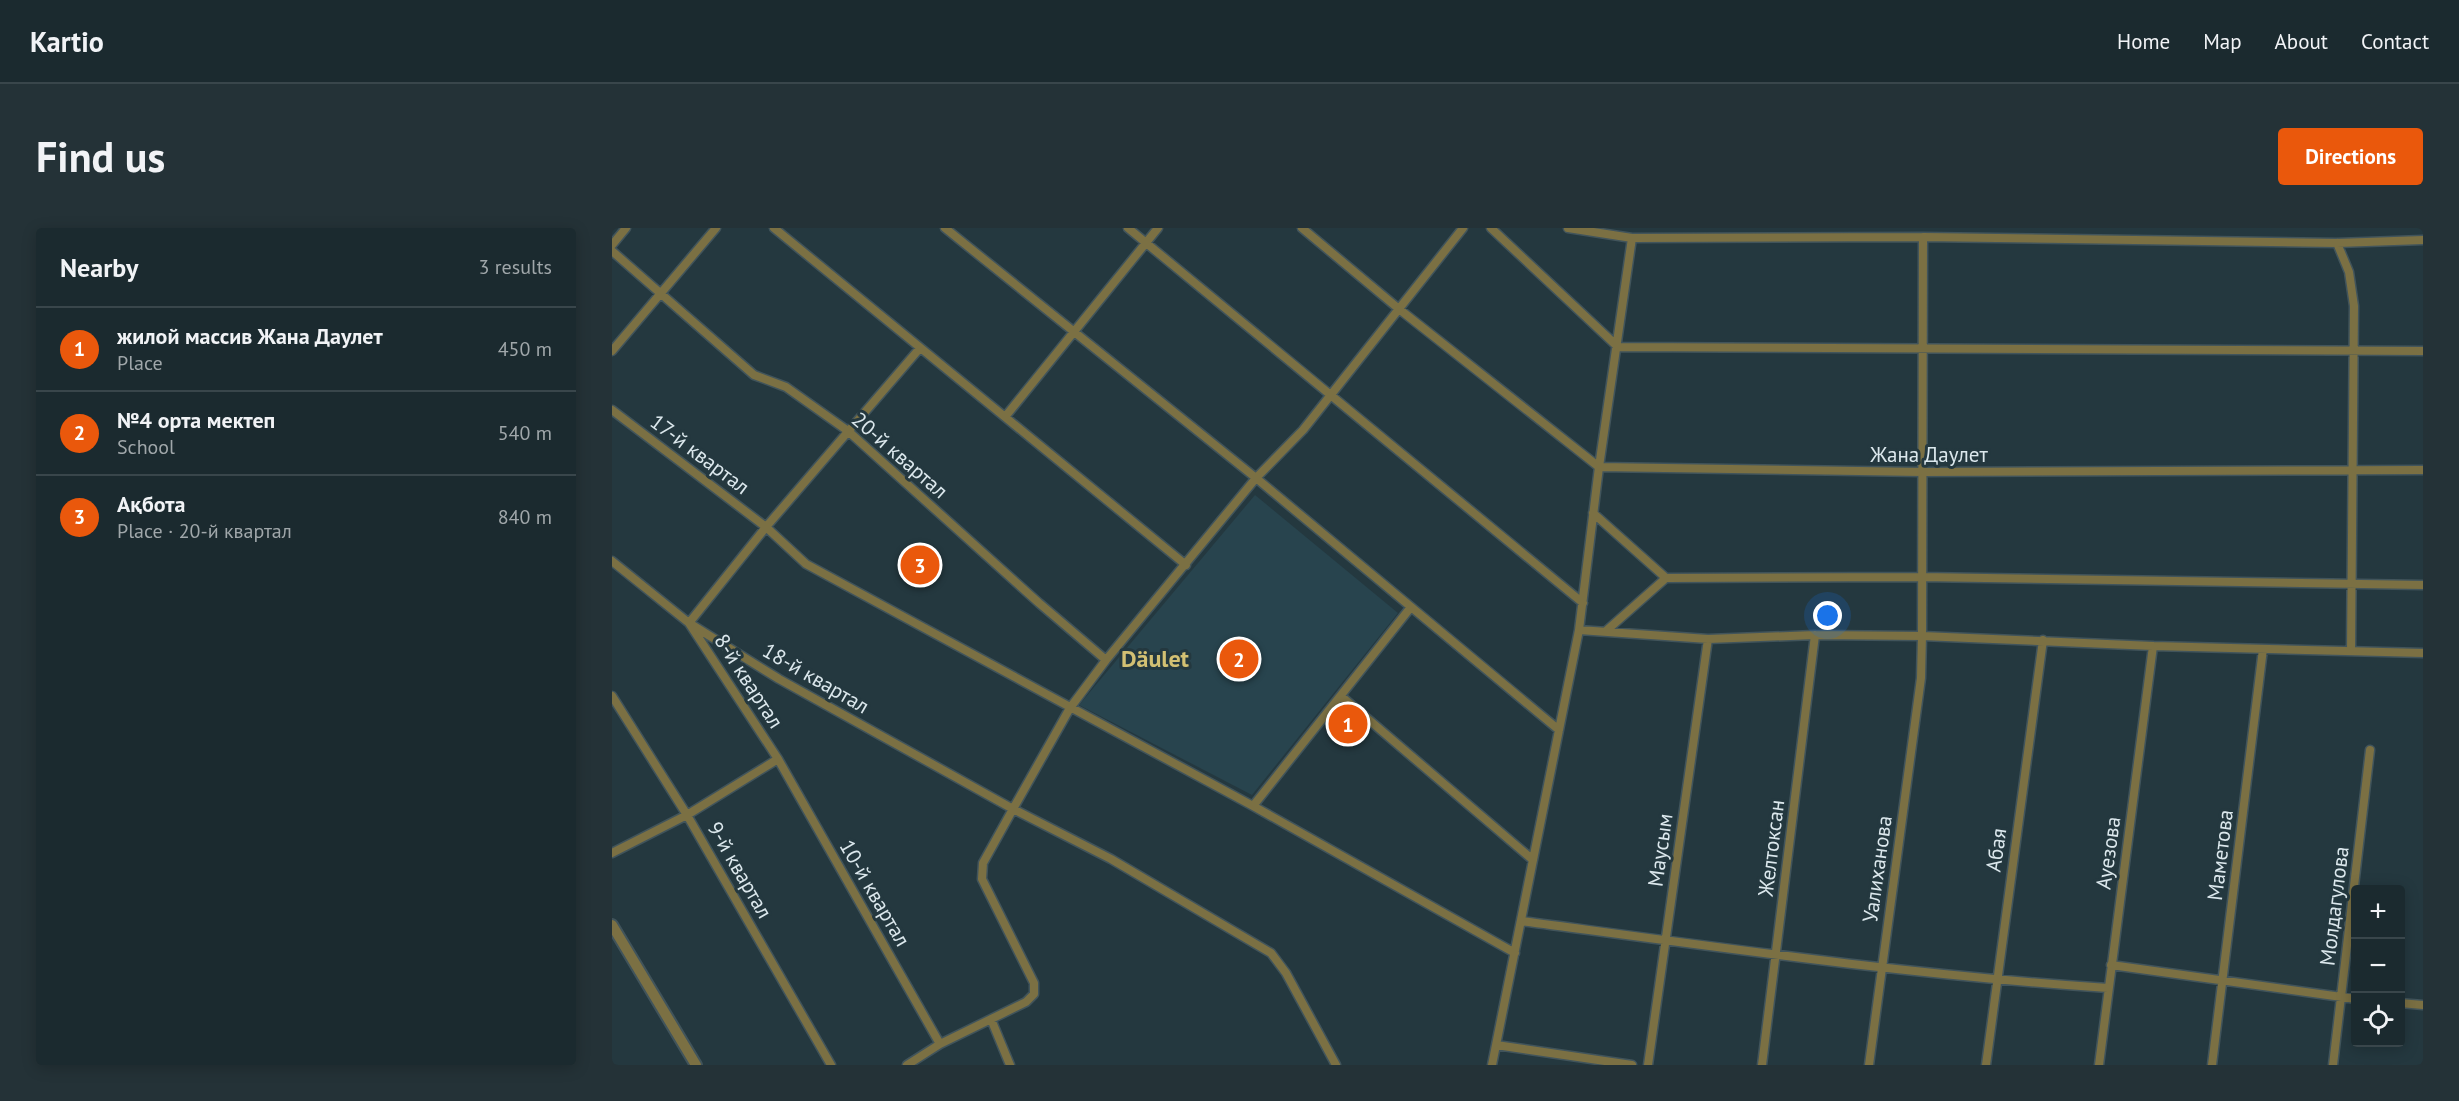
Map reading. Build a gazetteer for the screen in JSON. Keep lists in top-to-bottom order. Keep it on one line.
{"streets":{"street":["17-й квартал","Жана Даулет","20-й квартал","18-й квартал","8-й квартал","Желтоксан","Маусым","Абая","Ауезова","Маметова","Уалиханова","9-й квартал","10-й квартал","Молдагулова"]},"crossings":[["Жана Даулет","Уалиханова"],["18-й квартал","8-й квартал"],["8-й квартал","10-й квартал"]],"districts":["Däulet"],"page":{"header":"Kartio","nav":["Home","Map","About","Contact"],"buttons":"Directions","title":"Find us","heading":["Nearby","3 results"],"list":[{"mark":"1","name":"жилой массив Жана Даулет","note":"Place","value":"450 m"},{"mark":"2","name":"№4 орта мектеп","note":"School","value":"540 m"},{"mark":"3","name":"Ақбота","note":"Place · 20-й квартал","value":"840 m"}],"pins":["3","2","1"],"map_buttons":["+","−"]}}
